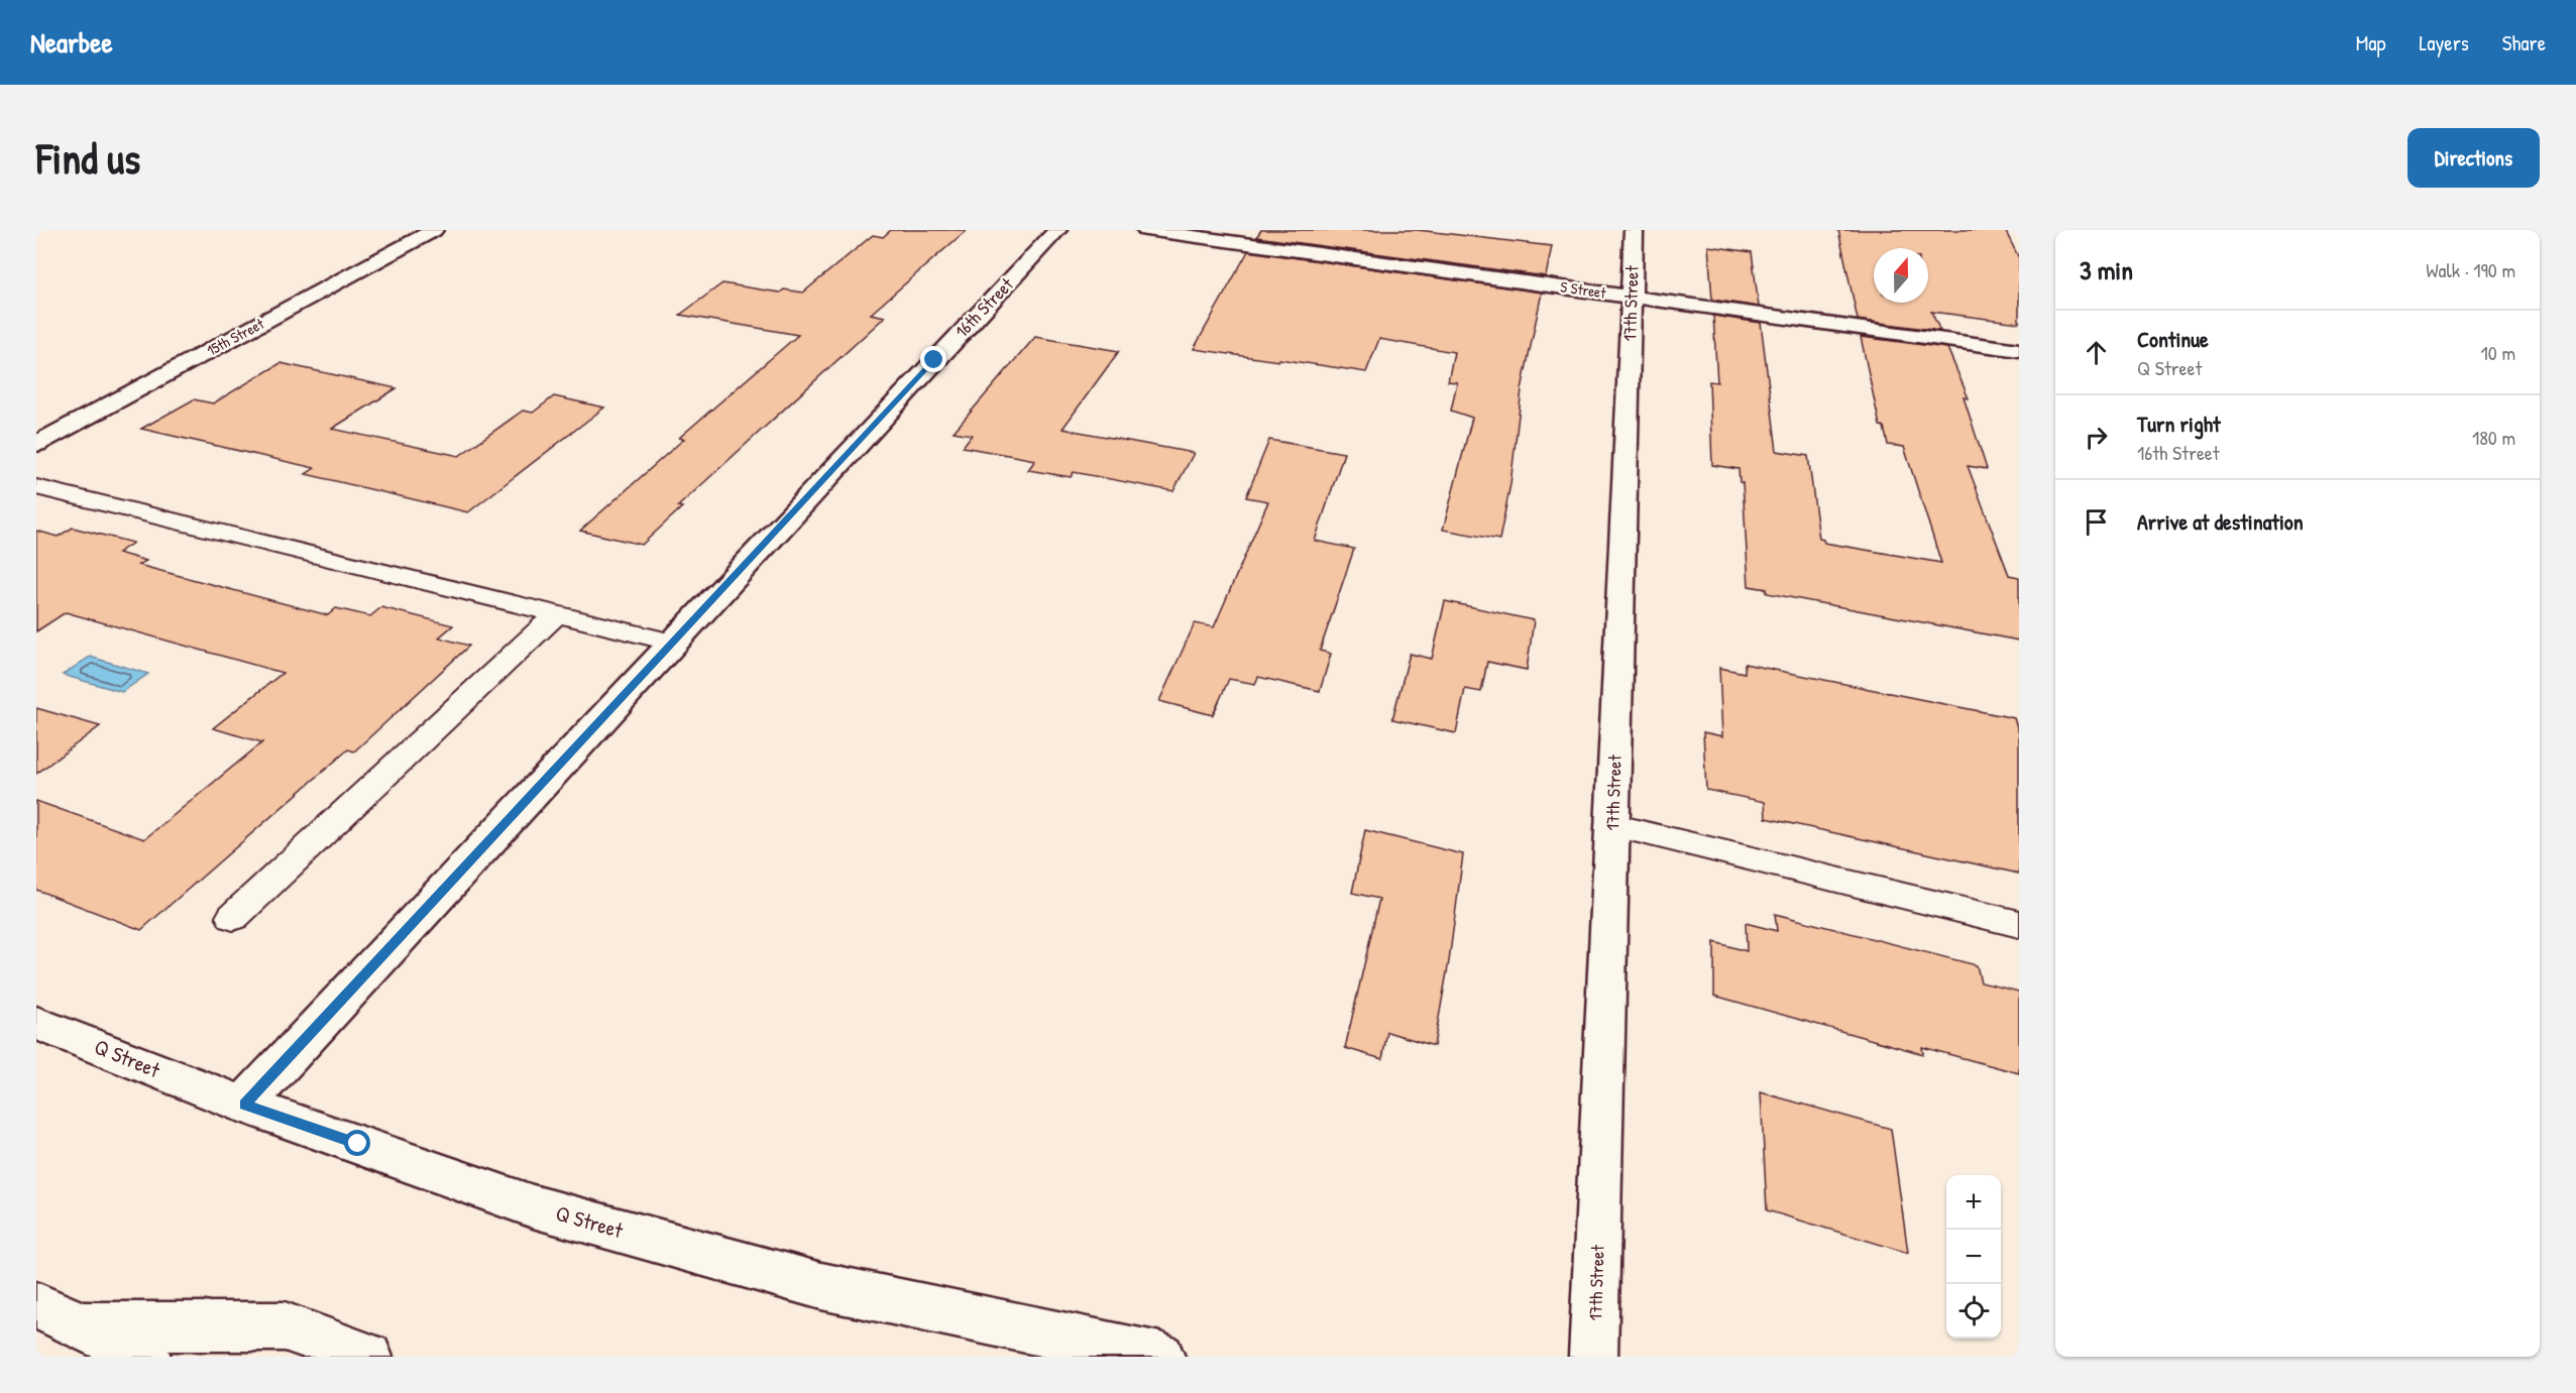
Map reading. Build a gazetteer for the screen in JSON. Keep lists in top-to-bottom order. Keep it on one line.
{"streets":{"main road":["S Street","17th Street","16th Street","15th Street","Q Street"]},"crossings":[["S Street","17th Street"],["16th Street","Q Street"]],"north":"top","page":{"header":"Nearbee","nav":["Map","Layers","Share"],"buttons":"Directions","title":"Find us","heading":["3 min","Walk · 190 m"],"list":[["Continue","Q Street","10 m"],["Turn right","16th Street","180 m"],"Arrive at destination"],"map_buttons":["+","−"]}}
